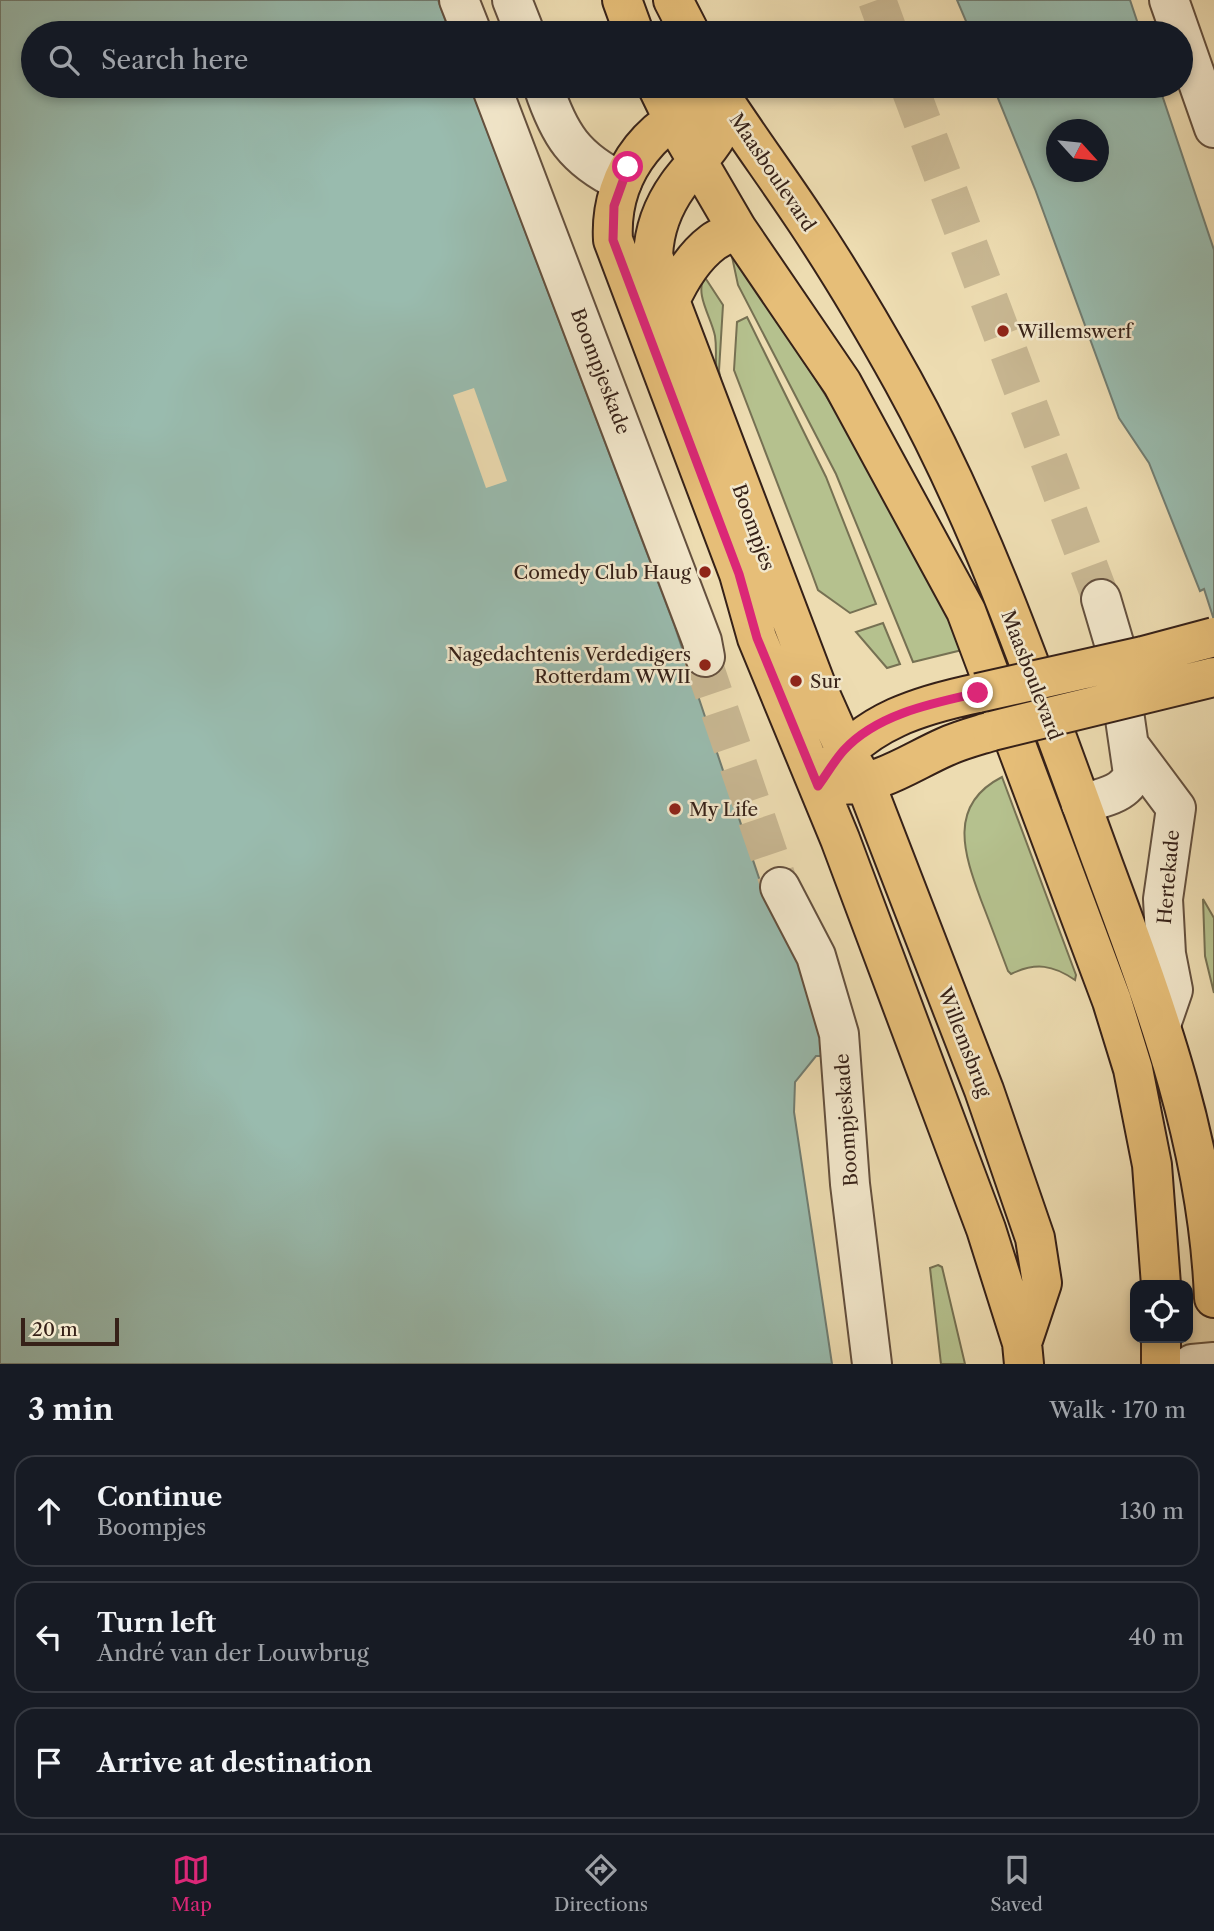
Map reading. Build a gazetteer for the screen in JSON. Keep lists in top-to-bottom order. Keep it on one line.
{"streets":{"main road":["Maasboulevard","Boompjes","Willemsbrug"],"street":["Boompjeskade","Hertekade"]},"crossings":[["Maasboulevard","Boompjes"],["Maasboulevard","Hertekade"],["Boompjes","Willemsbrug"]],"places":["Willemswerf","Comedy Club Haug","Nagedachtenis Verdedigers Rotterdam WWII","Sur","My Life"],"scale_bar":"20 m","north":"bottom right","page":{"search":"Search here","scale":"20 m","heading":["3 min","Walk · 170 m"],"list":[["Continue","Boompjes","130 m"],["Turn left","André van der Louwbrug","40 m"],"Arrive at destination"],"nav":["Map","Directions","Saved"]}}
